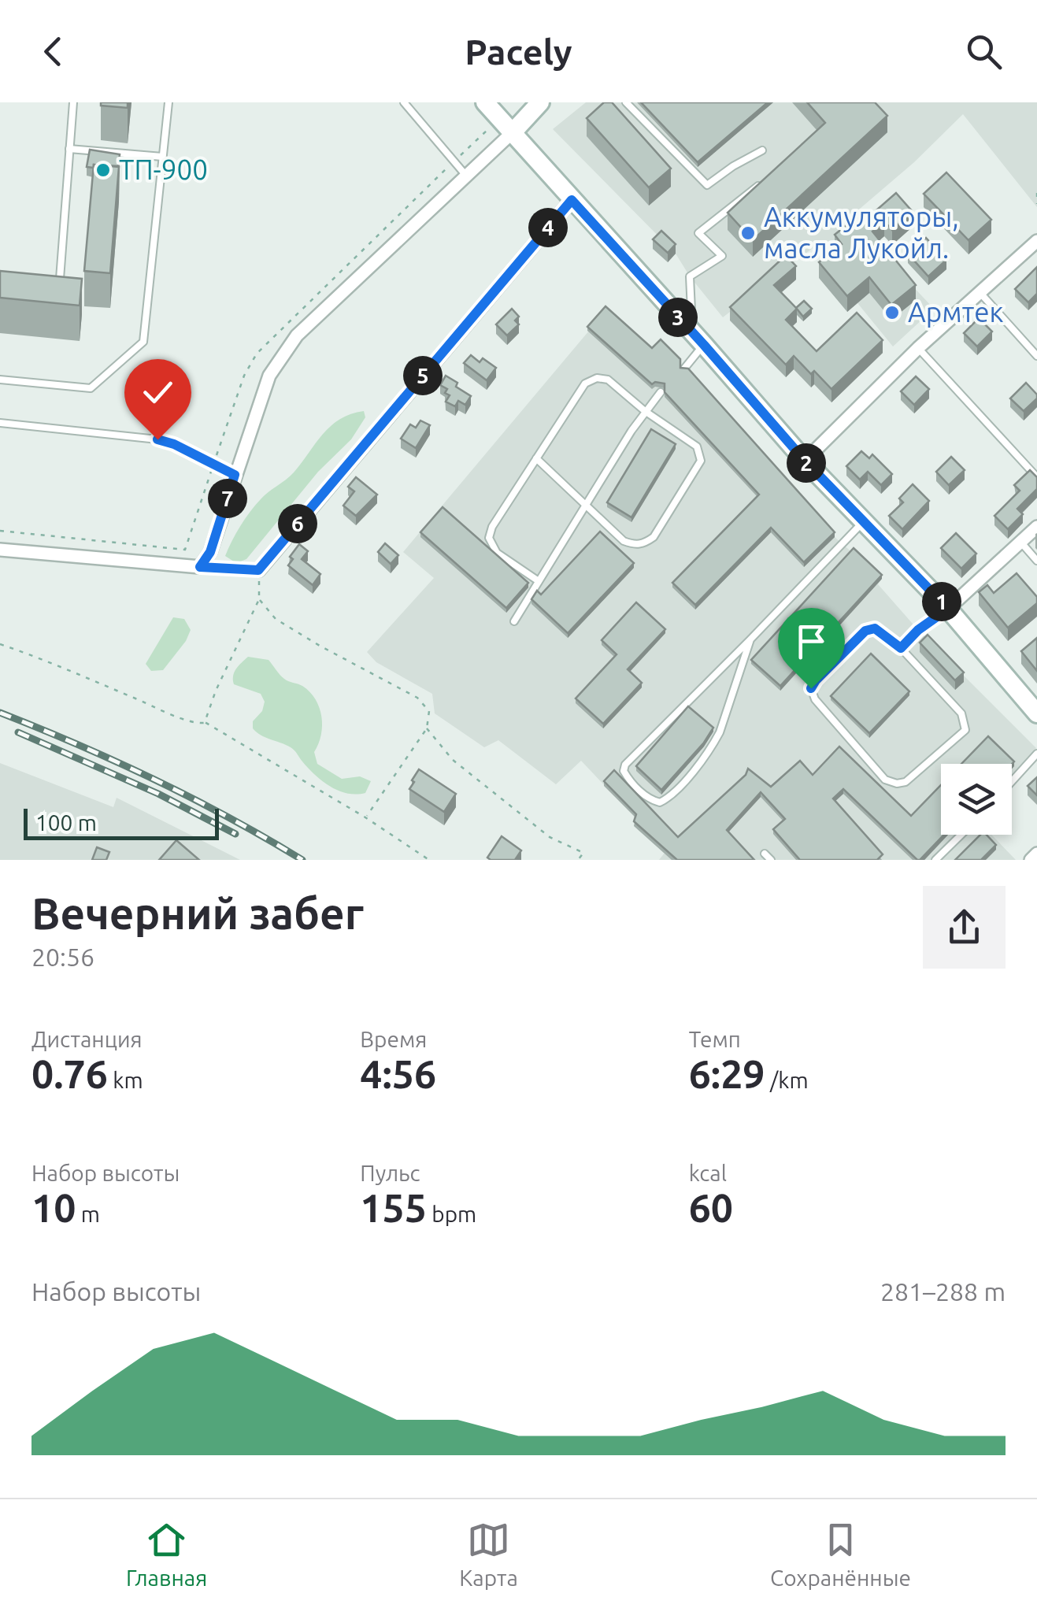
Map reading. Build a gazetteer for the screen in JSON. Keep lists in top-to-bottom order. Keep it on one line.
{"places":["ТП-900","Аккумуляторы, масла Лукойл.","Армтек"],"scale_bar":"100 m","page":{"header":"Pacely","pins":["4","3","5","2","7","6","1"],"scale":"100 m","heading":["Вечерний забег","20:56"],"stats":[["Дистанция","0.76 km"],["Время","4:56"],["Темп","6:29 /km"],["Набор высоты","10 m"],["Пульс","155 bpm"],["kcal","60"]],"chart":["Набор высоты","281–288 m"],"tabs":["Главная","Карта","Сохранённые"]}}
